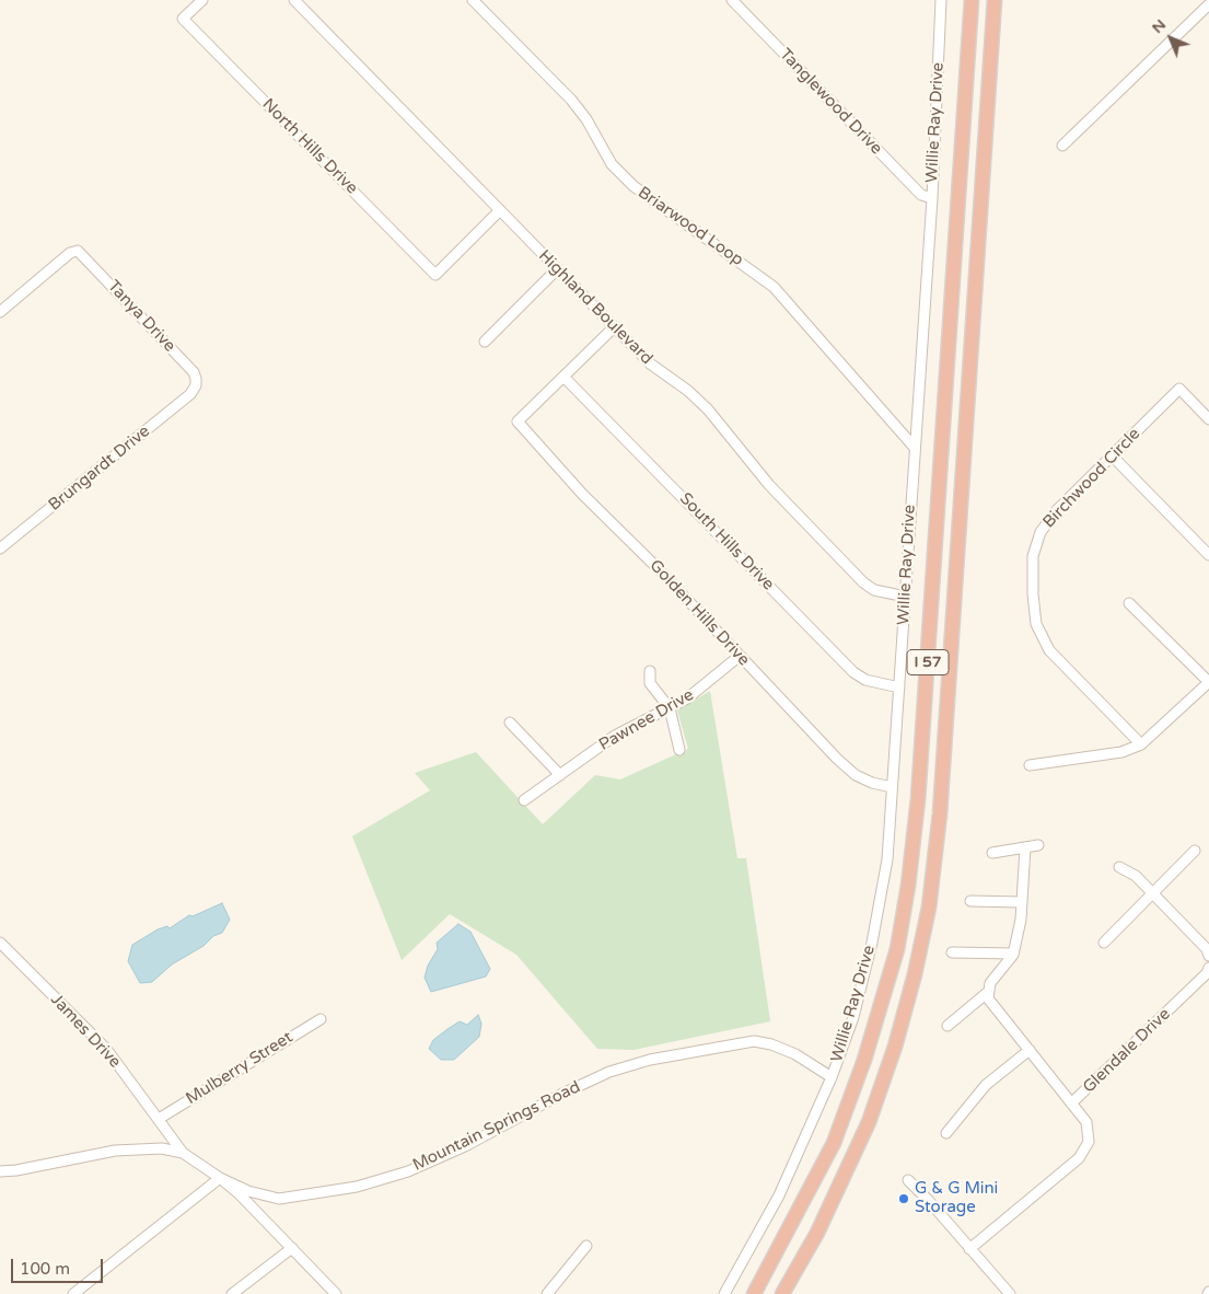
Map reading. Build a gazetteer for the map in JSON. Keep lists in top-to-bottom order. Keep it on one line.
{"streets":{"highway":["I 57"],"street":["Tanglewood Drive","Willie Ray Drive","North Hills Drive","Briarwood Loop","Highland Boulevard","Tanya Drive","Brungardt Drive","Birchwood Circle","South Hills Drive","Golden Hills Drive","Pawnee Drive","James Drive","Glendale Drive","Mulberry Street","Mountain Springs Road"]},"crossings":[["Tanglewood Drive","Willie Ray Drive"],["Willie Ray Drive","Briarwood Loop"],["Willie Ray Drive","Highland Boulevard"],["Willie Ray Drive","South Hills Drive"],["Willie Ray Drive","Golden Hills Drive"],["Willie Ray Drive","Mountain Springs Road"],["North Hills Drive","Highland Boulevard"],["Tanya Drive","Brungardt Drive"],["South Hills Drive","Golden Hills Drive"],["Golden Hills Drive","Pawnee Drive"],["James Drive","Mulberry Street"],["James Drive","Mountain Springs Road"]],"places":["G & G Mini Storage"],"scale_bar":"100 m","north":"top left"}
